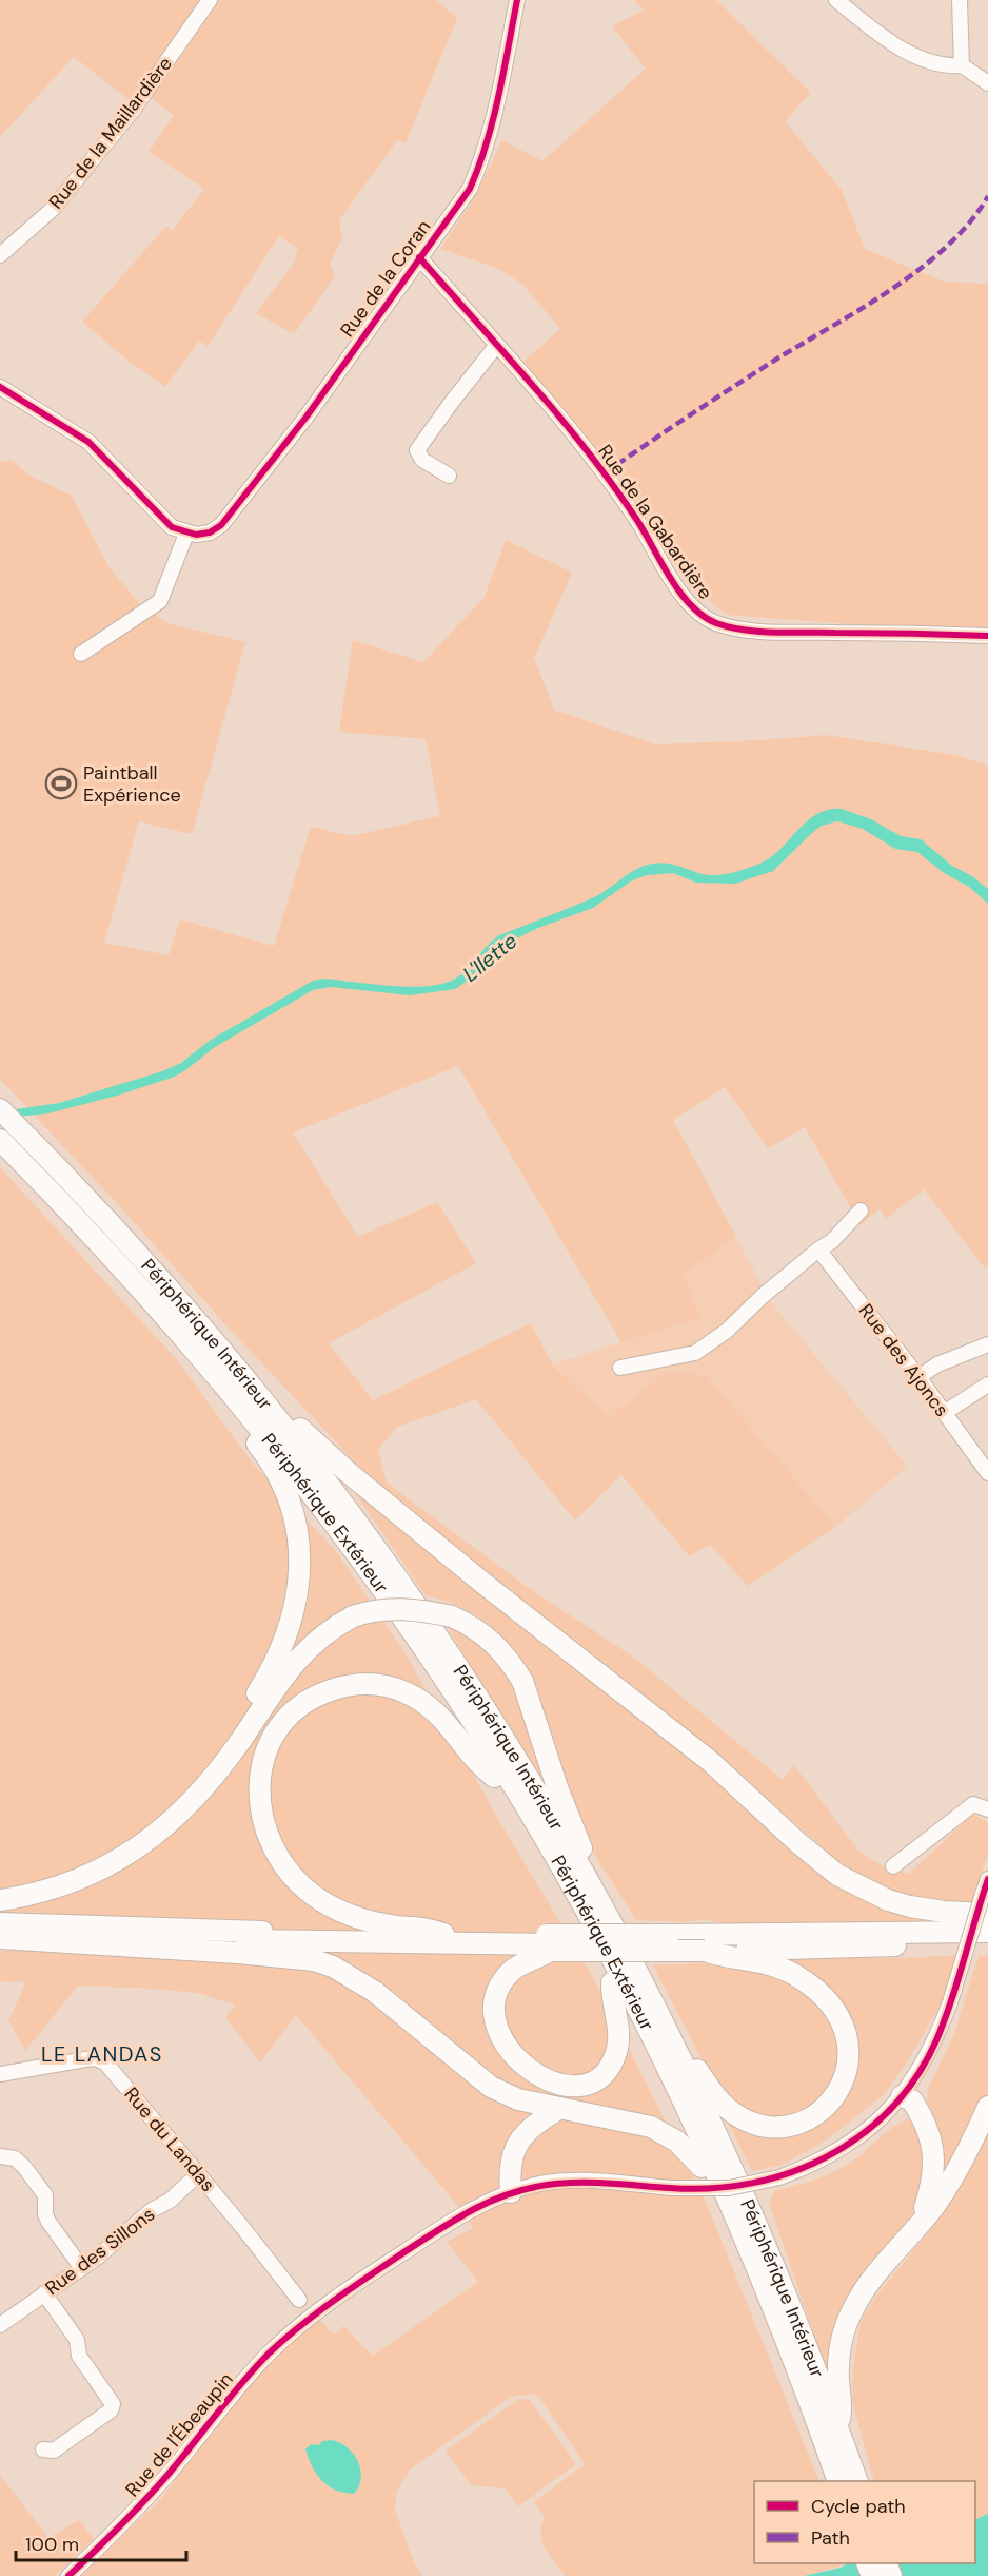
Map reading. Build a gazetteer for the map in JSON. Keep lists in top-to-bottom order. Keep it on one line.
{"streets":{"highway":["Périphérique Intérieur","Périphérique Extérieur"],"street":["Rue de la Maillardière","Rue de la Coran","Rue de la Gabardière","Rue des Ajoncs","Rue du Landas","Rue des Sillons","Rue de l'Ébeaupin"]},"crossings":[["Rue de la Coran","Rue de la Gabardière"],["Rue du Landas","Rue des Sillons"]],"districts":["LE LANDAS"],"water":["L'Ilette"],"places":{"sports":["Paintball Expérience"]},"legend":["Cycle path","Path"],"scale_bar":"100 m"}
